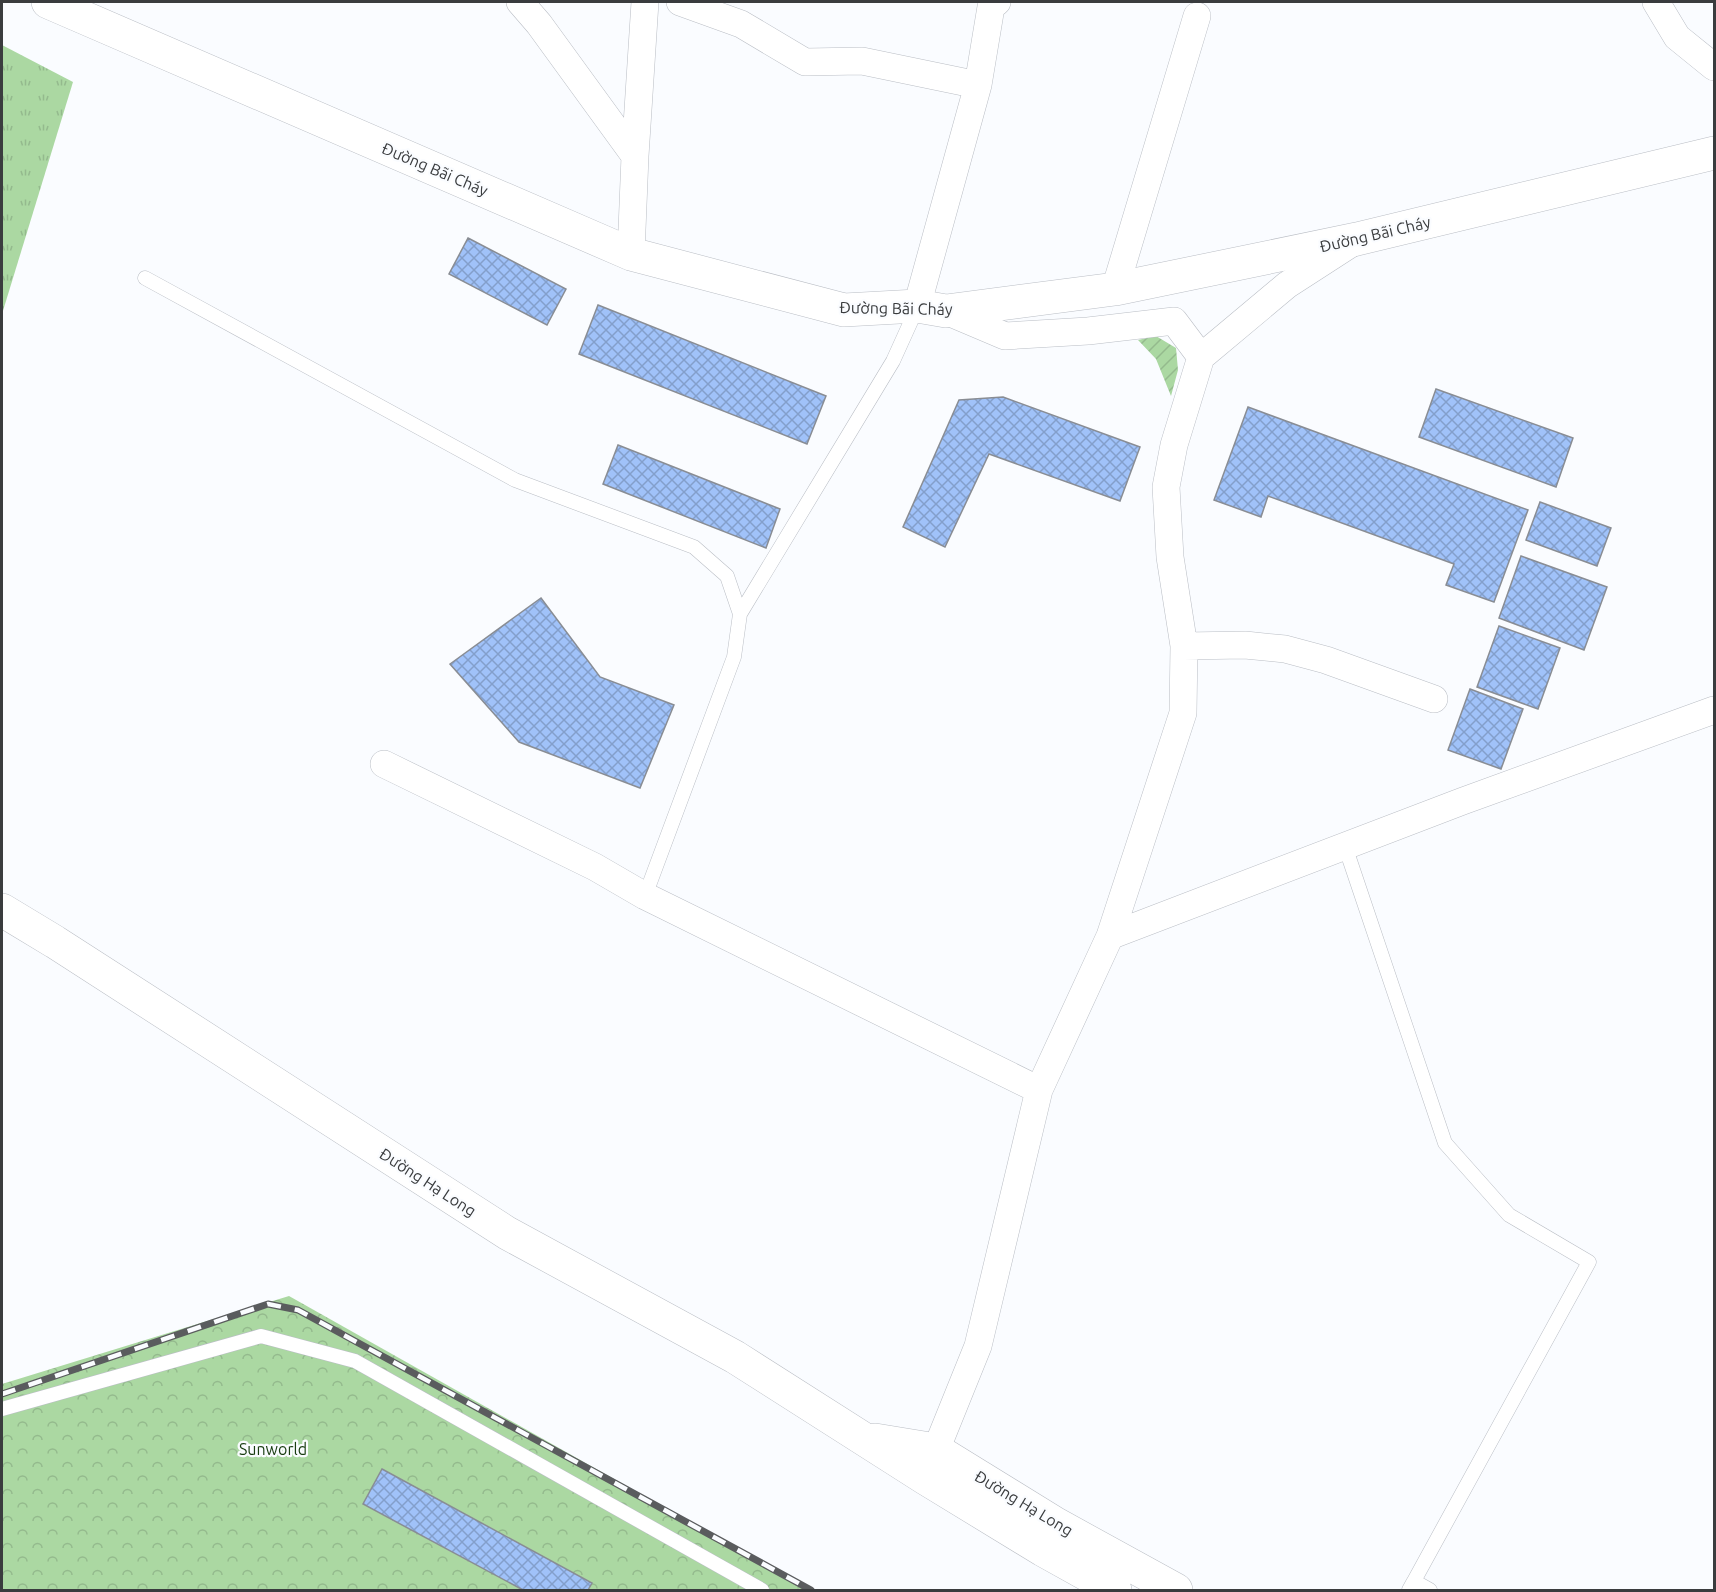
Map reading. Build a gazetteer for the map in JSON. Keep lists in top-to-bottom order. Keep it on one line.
{"streets":{"main road":["Đường Bãi Cháy","Đường Hạ Long"]},"parks":["Sunworld"]}
